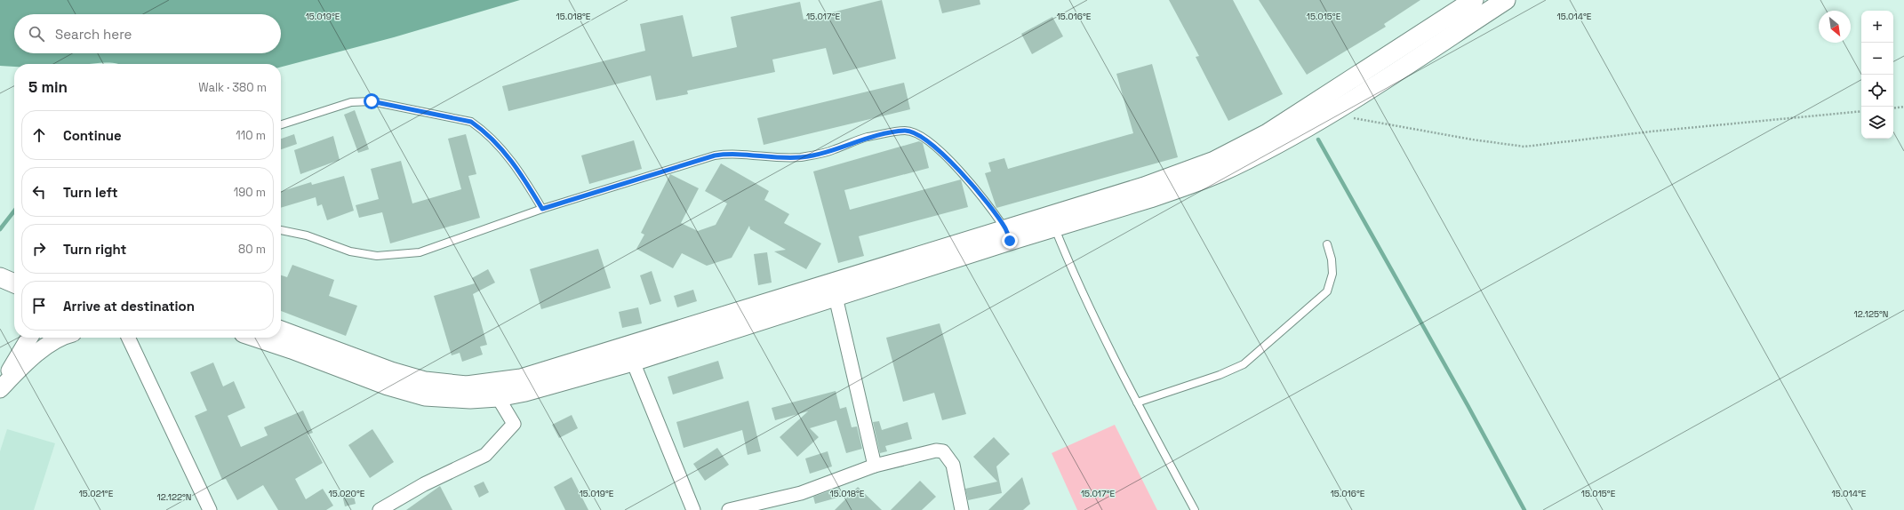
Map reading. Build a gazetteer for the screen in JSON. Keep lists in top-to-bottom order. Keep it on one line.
{"north":"bottom right","page":{"map_buttons":["+","−"],"search":"Search here","heading":["5 min","Walk · 380 m"],"list":[["Continue","110 m"],["Turn left","190 m"],["Turn right","80 m"],"Arrive at destination"]},"coordinates":["15.019°E","15.018°E","15.017°E","15.016°E","15.015°E","15.014°E","12.125°N","15.021°E","15.020°E","12.122°N"]}
